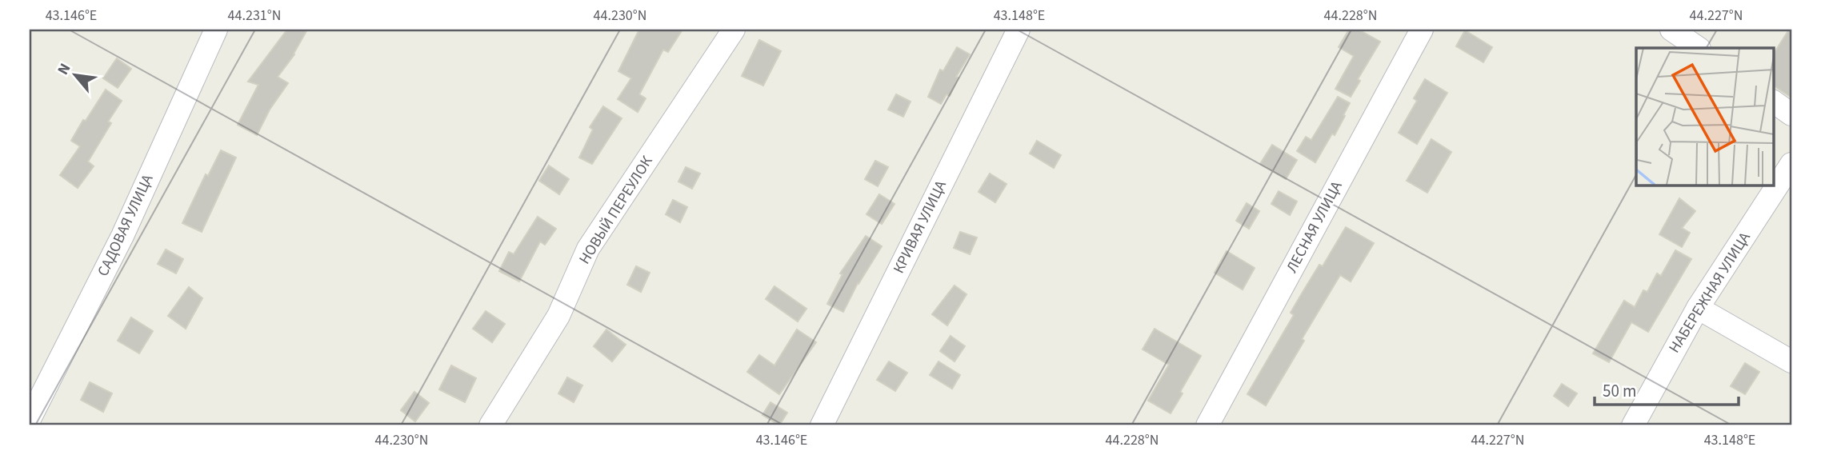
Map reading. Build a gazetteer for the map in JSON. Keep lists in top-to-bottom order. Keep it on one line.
{"streets":{"street":["НОВЫЙ ПЕРЕУЛОК","САДОВАЯ УЛИЦА","КРИВАЯ УЛИЦА","ЛЕСНАЯ УЛИЦА","НАБЕРЕЖНАЯ УЛИЦА"]},"scale_bar":"50 m","north":"top left","coordinates":["43.146°E","44.231°N","44.230°N","43.148°E","44.228°N","44.227°N"]}
